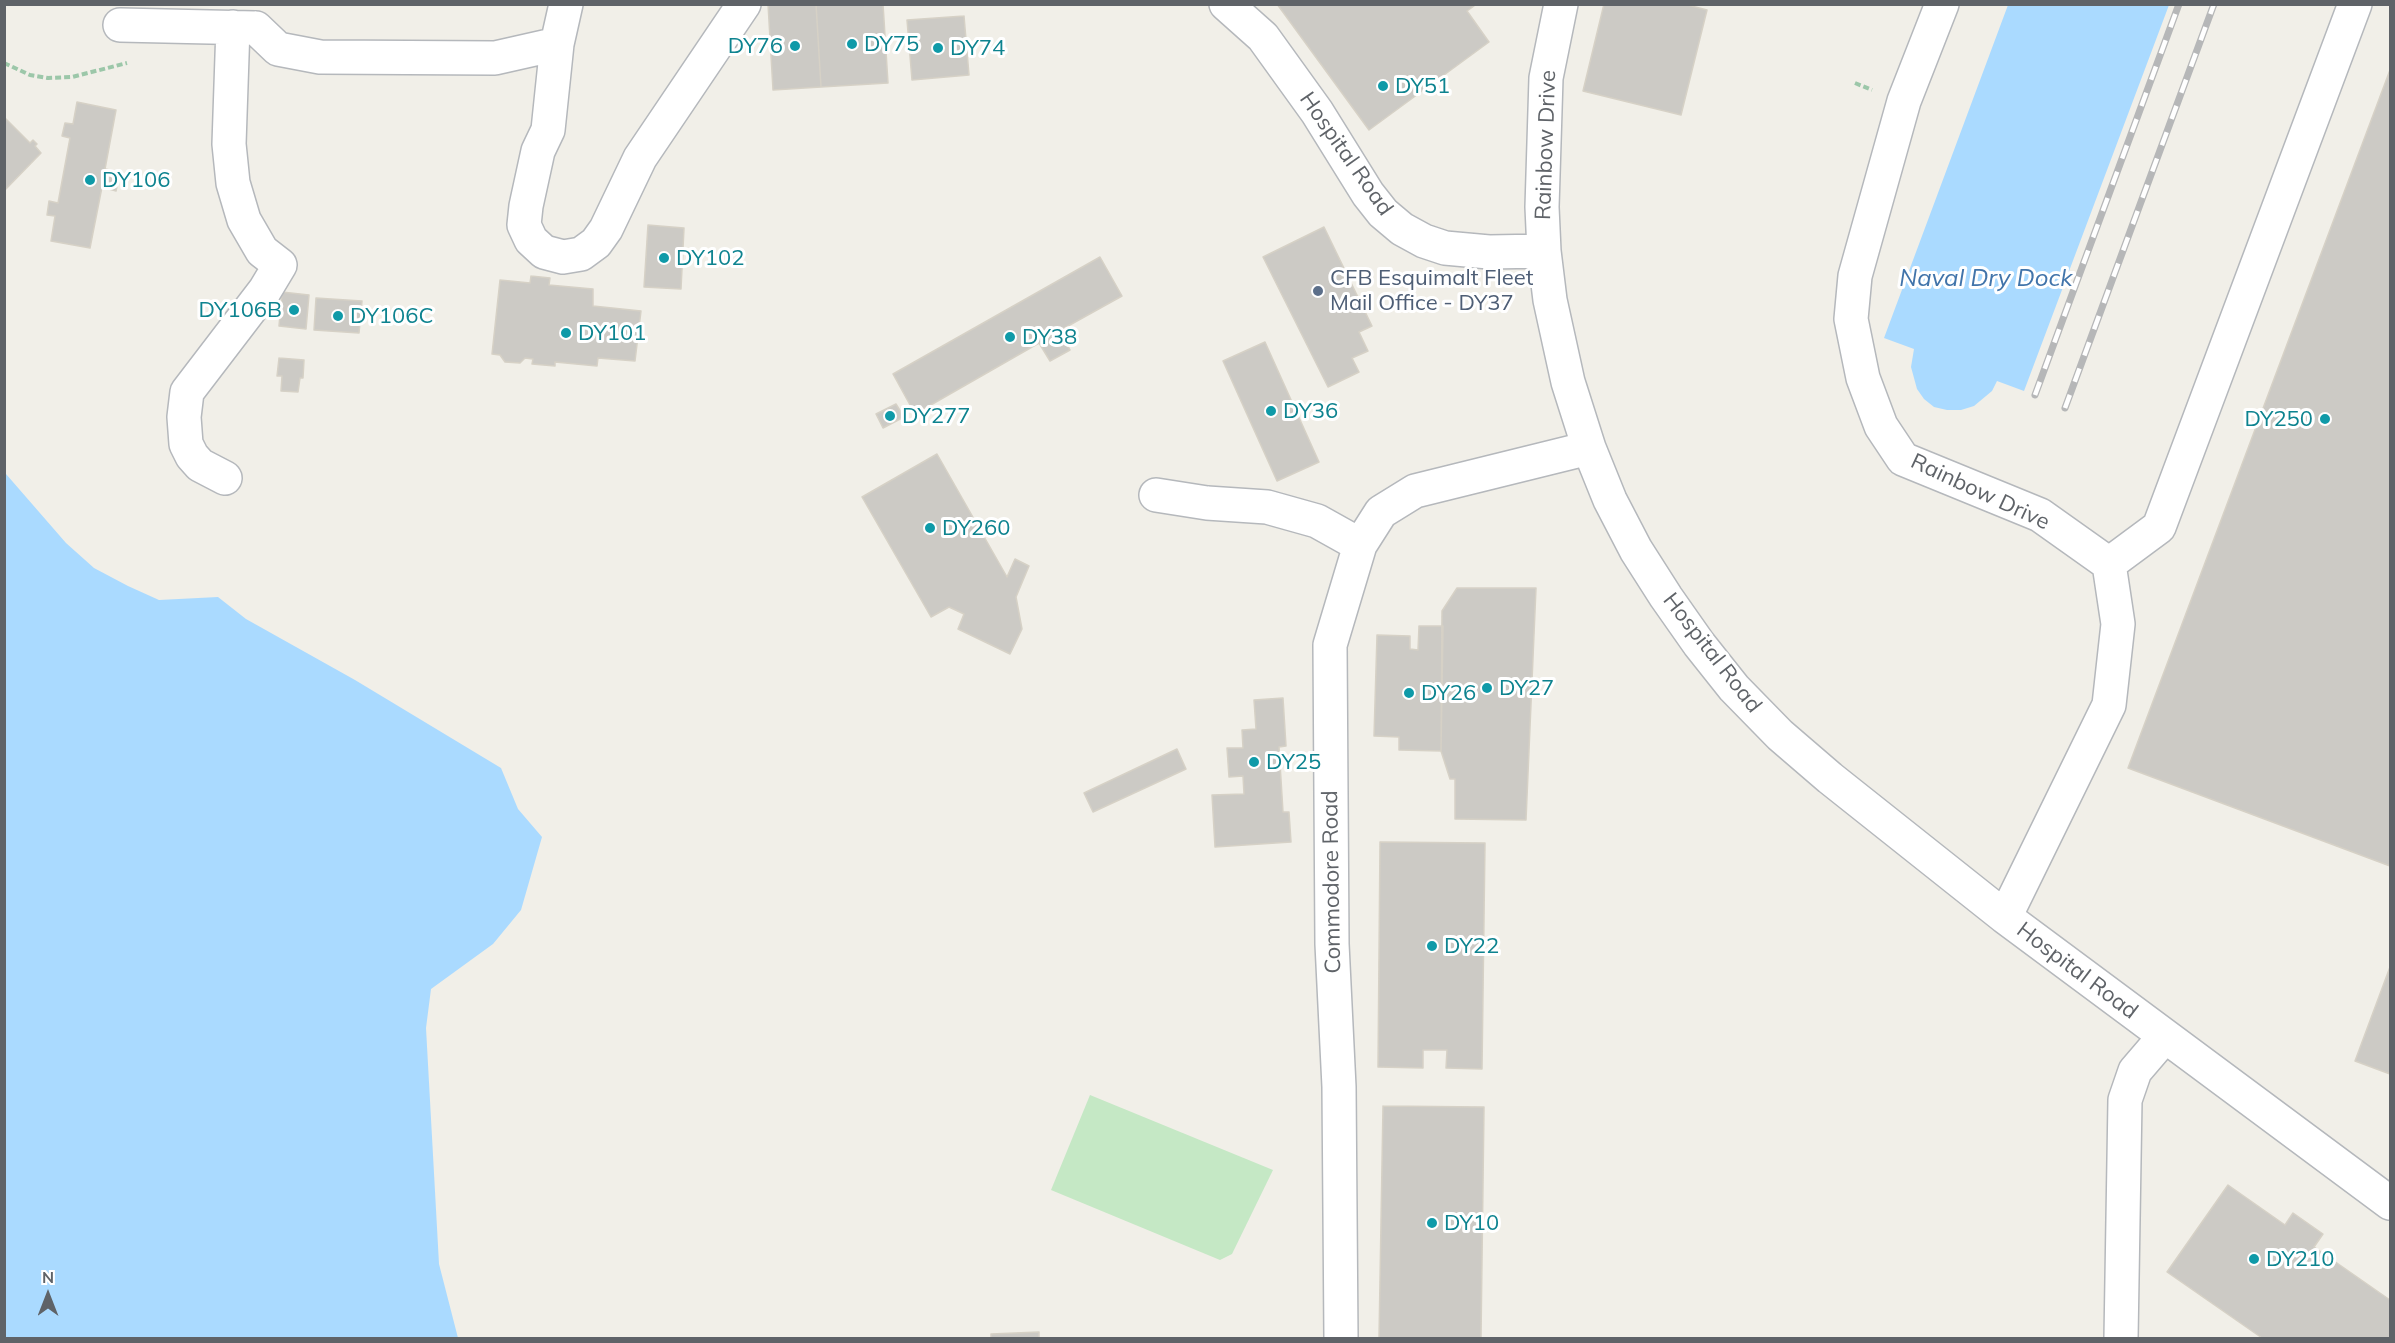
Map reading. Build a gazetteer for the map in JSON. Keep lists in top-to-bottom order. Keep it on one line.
{"streets":{"lane":["Rainbow Drive","Hospital Road","Commodore Road"]},"crossings":[["Rainbow Drive","Hospital Road"],["Hospital Road","Commodore Road"]],"water":["Naval Dry Dock"],"places":["DY75","DY76","DY74","DY51","DY106","DY102","CFB Esquimalt Fleet Mail Office - DY37","DY106B","DY106C","DY101","DY38","DY36","DY277","DY250","DY260","DY27","DY26","DY25","DY22","DY10","DY210"],"north":"top"}
